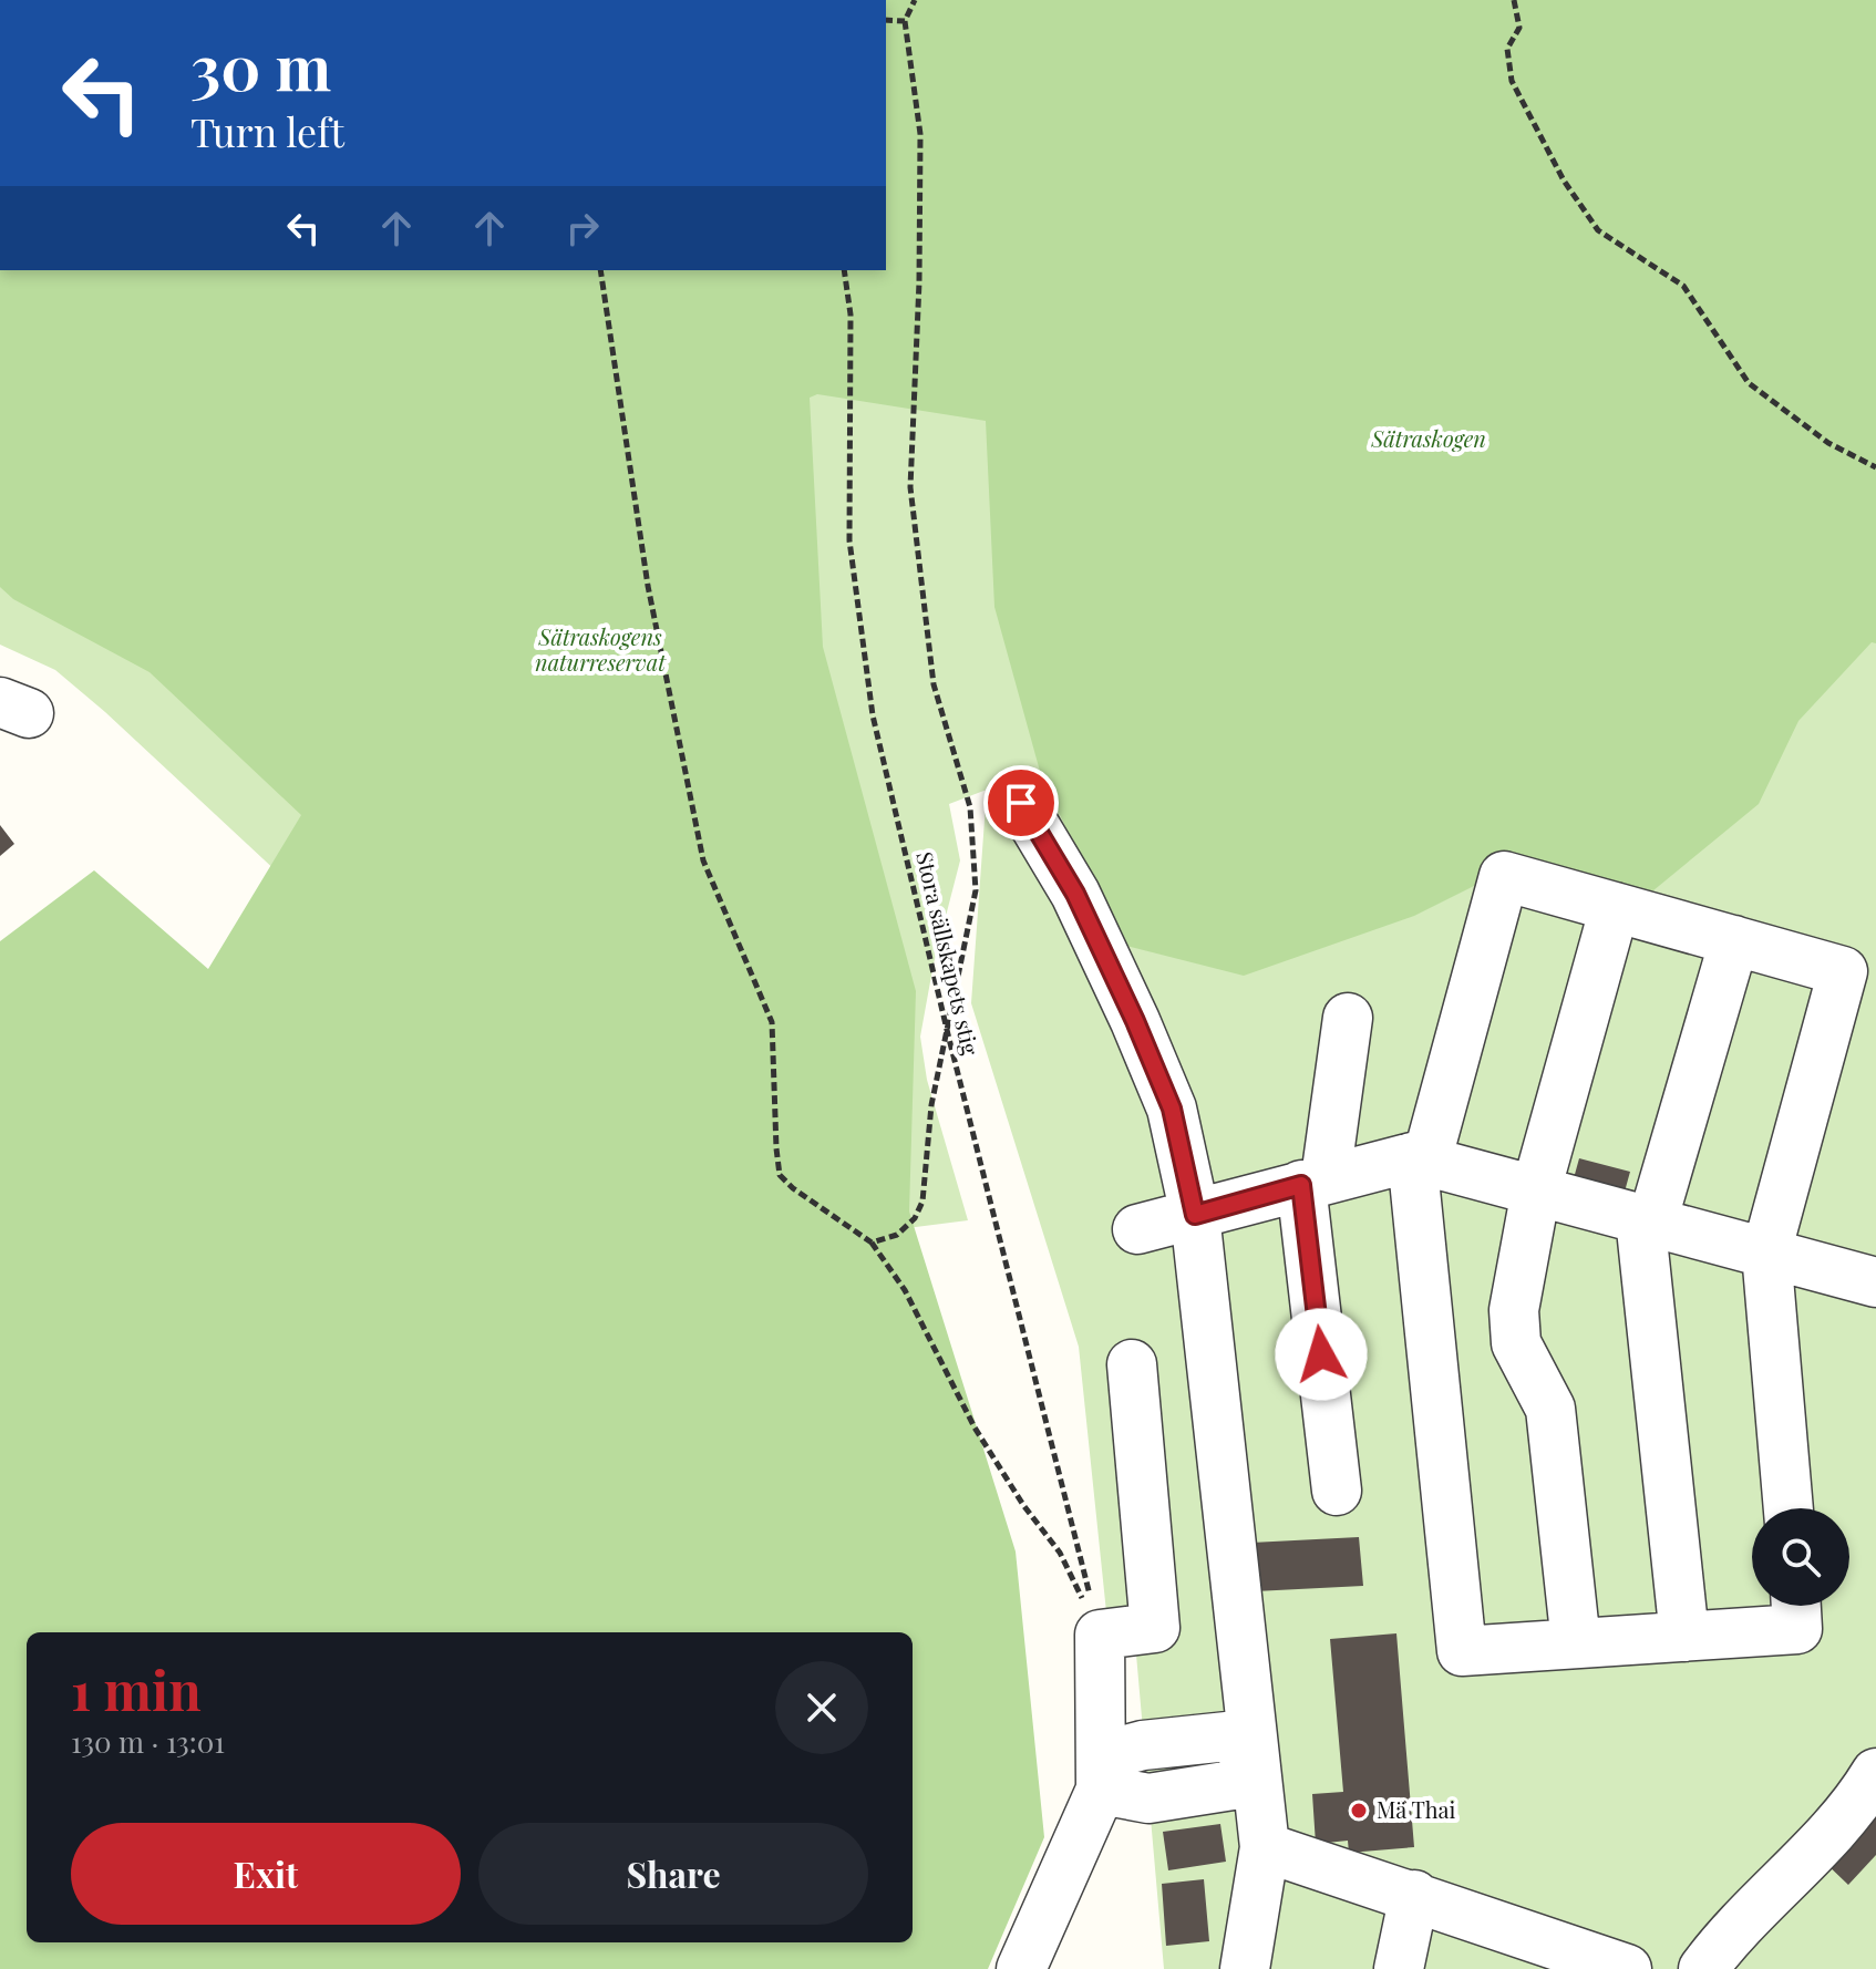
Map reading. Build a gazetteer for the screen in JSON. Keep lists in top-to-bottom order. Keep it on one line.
{"streets":{"path":["Stora sällskapets stig"]},"parks":["Sätraskogen","Sätraskogens naturreservat"],"places":["Mä Thai"],"page":{"turn":["30 m","Turn left"],"heading":["1 min","130 m · 13:01"],"buttons":["Exit","Share"]}}
